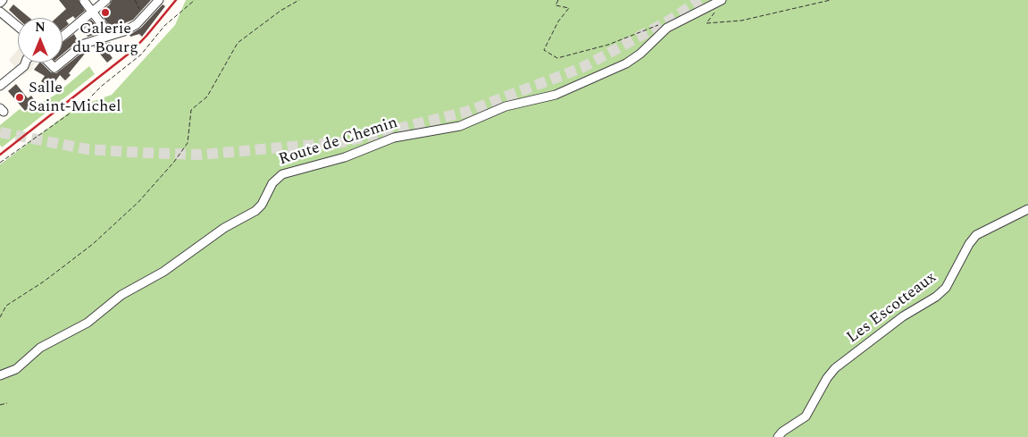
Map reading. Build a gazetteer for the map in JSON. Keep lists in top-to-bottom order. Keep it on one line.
{"streets":{"street":["Route de Chemin","Les Escotteaux"]},"places":["Galerie du Bourg","Salle Saint-Michel"],"north":"top"}
